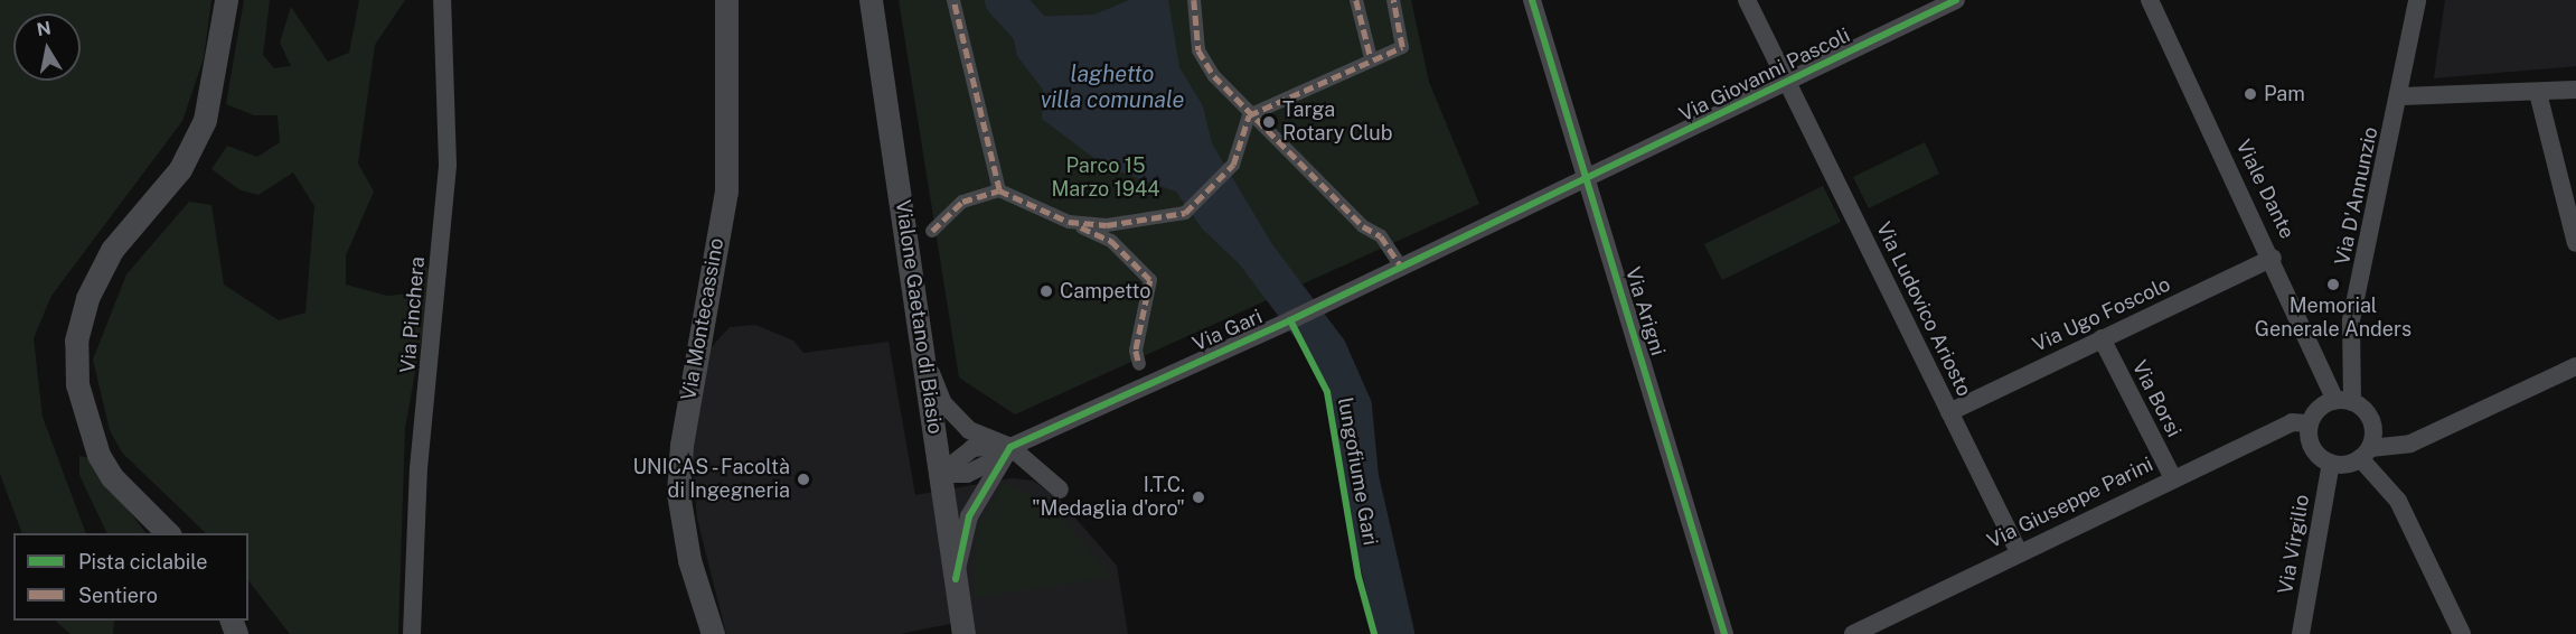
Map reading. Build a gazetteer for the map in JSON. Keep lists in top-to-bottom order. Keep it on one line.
{"streets":{"street":["Via Giovanni Pascoli","Viale Dante","Via D'Annunzio","Via Ludovico Ariosto","Via Arigni","Via Pinchera","Via Ugo Foscolo","Vialone Gaetano di Biasio","Via Montecassino","Via Gari","Via Borsi","Via Giuseppe Parini","Via Virgilio"],"cycle path":["lungofiume Gari"]},"crossings":[["Via Giovanni Pascoli","Via Ludovico Ariosto"],["Via Giovanni Pascoli","Via Arigni"],["Via Giovanni Pascoli","Via Gari"],["Viale Dante","Via D'Annunzio"],["Viale Dante","Via Ugo Foscolo"],["Viale Dante","Via Giuseppe Parini"],["Viale Dante","Via Virgilio"],["Via D'Annunzio","Via Giuseppe Parini"],["Via D'Annunzio","Via Virgilio"],["Via Ludovico Ariosto","Via Ugo Foscolo"],["Via Ludovico Ariosto","Via Giuseppe Parini"],["Via Arigni","Via Gari"],["Via Ugo Foscolo","Via Borsi"],["Vialone Gaetano di Biasio","Via Gari"],["Via Borsi","Via Giuseppe Parini"],["Via Giuseppe Parini","Via Virgilio"]],"water":["laghetto villa comunale"],"parks":["Parco 15 Marzo 1944"],"places":["Pam","Targa Rotary Club","Memorial Generale Anders","Campetto","UNICAS - Facoltà di Ingegneria","I.T.C. \"Medaglia d'oro\""],"legend":["Pista ciclabile","Sentiero"],"north":"top"}
